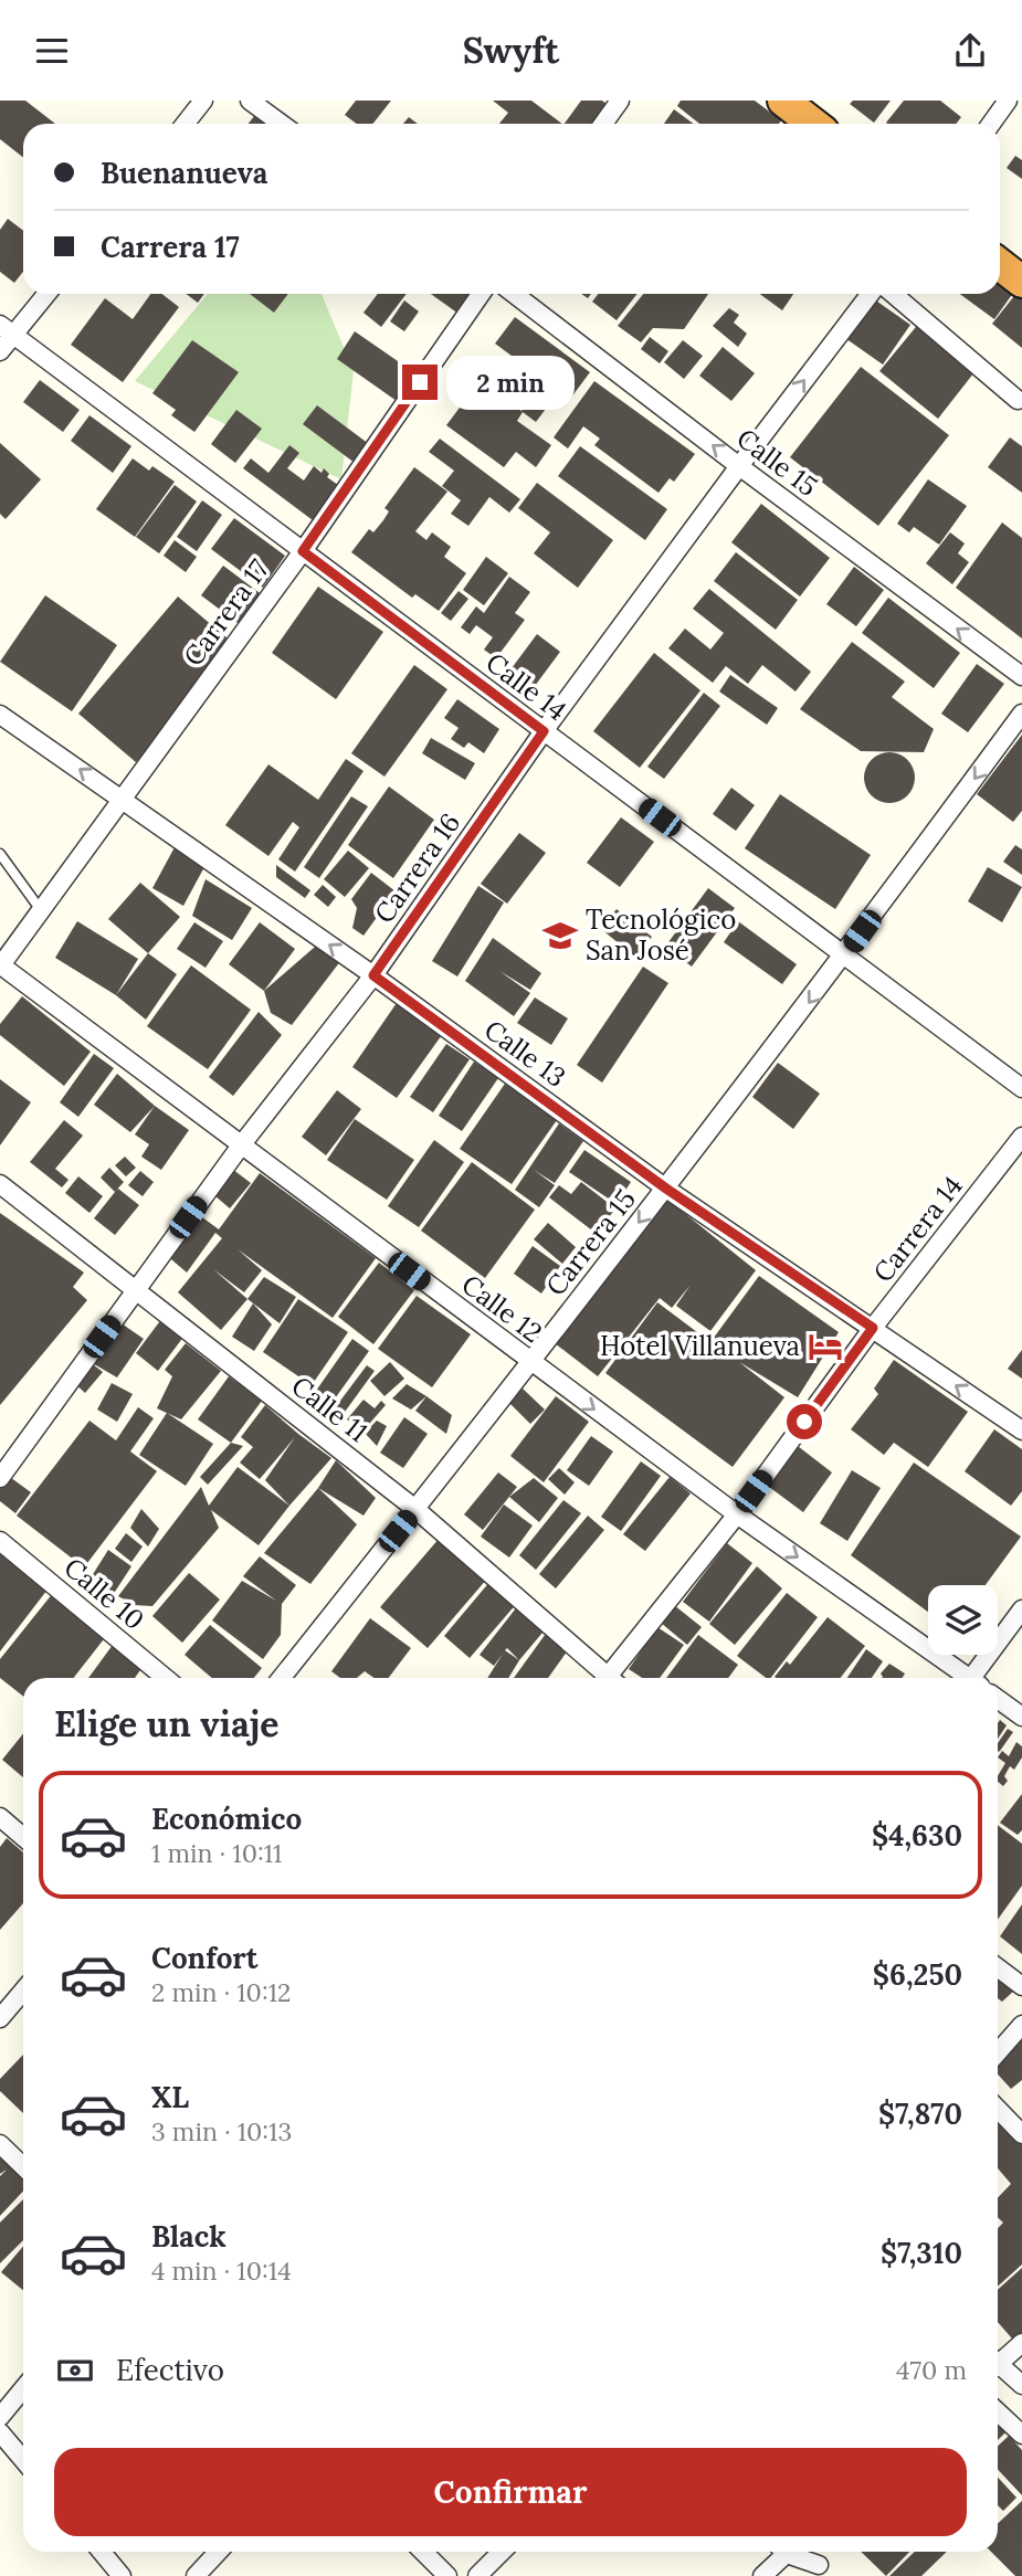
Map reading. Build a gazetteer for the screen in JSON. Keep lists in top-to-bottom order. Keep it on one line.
{"streets":{"street":["Calle 15","Carrera 17","Calle 14","Carrera 16","Calle 13","Carrera 14","Carrera 15","Calle 12","Calle 11","Calle 10"]},"crossings":[["Calle 15","Carrera 16"],["Carrera 17","Calle 14"],["Carrera 17","Calle 13"],["Carrera 17","Calle 12"],["Calle 14","Carrera 16"],["Calle 14","Carrera 15"],["Carrera 16","Calle 13"],["Carrera 16","Calle 12"],["Carrera 16","Calle 11"],["Calle 13","Carrera 14"],["Calle 13","Carrera 15"],["Carrera 14","Calle 12"],["Carrera 15","Calle 12"],["Carrera 15","Calle 11"]],"one_way":["Calle 15","Calle 13","Carrera 15","Calle 12"],"places":{"school or university":["Tecnológico San José"],"hotel":["Hotel Villanueva"]},"page":{"header":"Swyft","banner":["Buenanueva","Carrera 17"],"bubble":"2 min","heading":"Elige un viaje","list":[{"name":"Económico","note":"1 min · 10:11","value":"$4,630"},{"name":"Confort","note":"2 min · 10:12","value":"$6,250"},{"name":"XL","note":"3 min · 10:13","value":"$7,870"},{"name":"Black","note":"4 min · 10:14","value":"$7,310"}],"pay":["Efectivo","470 m"],"buttons":"Confirmar"}}
